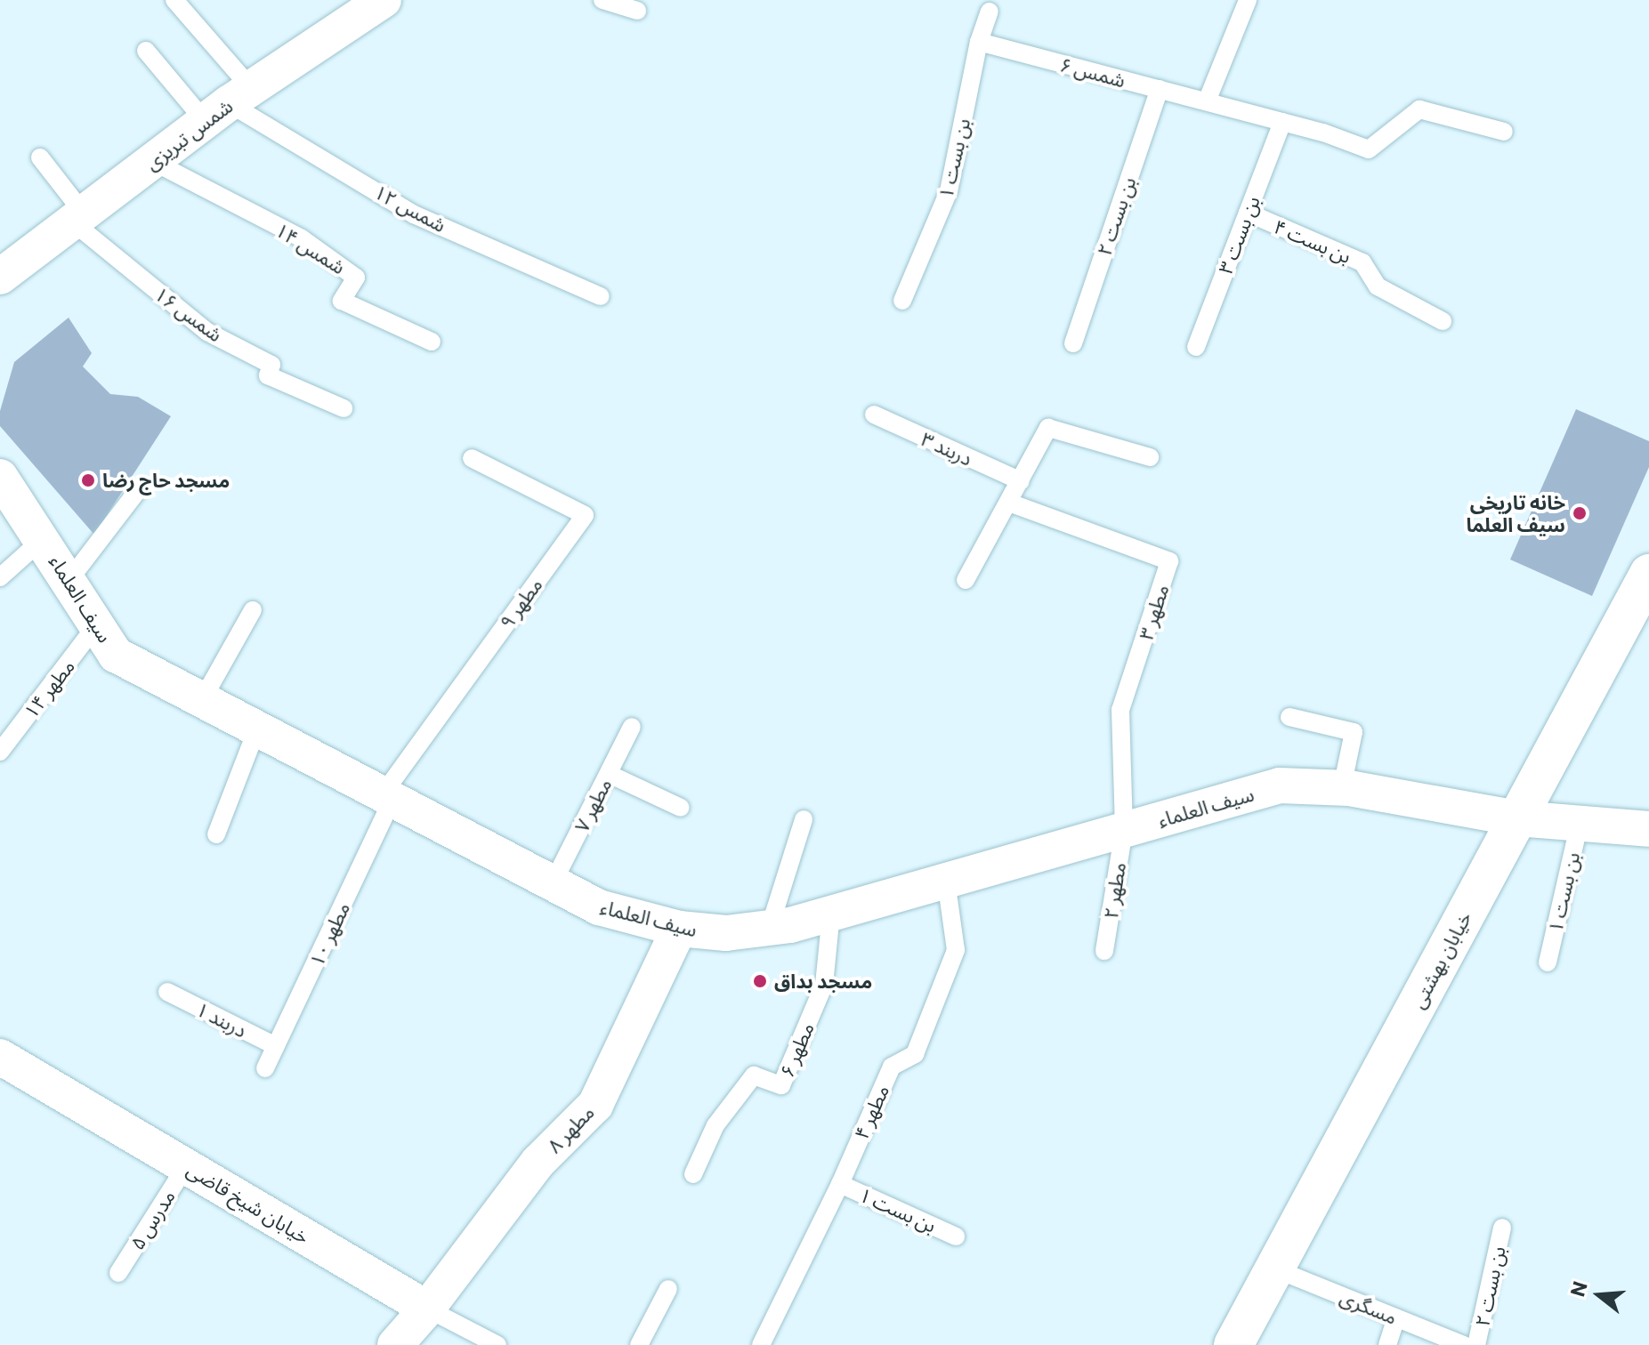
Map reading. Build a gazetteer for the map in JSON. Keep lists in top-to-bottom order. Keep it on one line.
{"streets":{"main road":["خیابان بهشتی"],"street":["شمس تبریزی","سیف العلماء","مطهر ۸","خیابان شیخ قاضی"],"lane":["شمس ۶","بن بست ۱","شمس ۱۲","بن بست ۲","بن بست ۳","بن بست ۴","شمس ۱۴","شمس ۱۶","دربند ۳","مطهر ۹","مطهر ۳","مطهر ۱۴","مطهر ۷","مطهر ۲","مطهر ۱۰","دربند ۱","مطهر ۶","مطهر ۴","مدرس ۵","مسگری"]},"crossings":[["شمس ۶","بن بست ۱"],["شمس ۶","بن بست ۲"],["شمس ۶","بن بست ۳"],["شمس تبریزی","شمس ۱۲"],["شمس تبریزی","شمس ۱۴"],["شمس تبریزی","شمس ۱۶"],["بن بست ۱","سیف العلماء"],["بن بست ۱","مطهر ۴"],["بن بست ۳","بن بست ۴"],["سیف العلماء","مطهر ۹"],["سیف العلماء","مطهر ۳"],["سیف العلماء","مطهر ۱۴"],["سیف العلماء","مطهر ۷"],["سیف العلماء","مطهر ۲"],["سیف العلماء","مطهر ۱۰"],["سیف العلماء","خیابان بهشتی"],["سیف العلماء","مطهر ۶"],["سیف العلماء","مطهر ۴"],["سیف العلماء","مطهر ۸"],["مطهر ۹","مطهر ۱۰"],["مطهر ۳","مطهر ۲"],["مطهر ۱۰","دربند ۱"],["خیابان بهشتی","مسگری"],["مطهر ۸","خیابان شیخ قاضی"],["خیابان شیخ قاضی","مدرس ۵"]],"places":["مسجد حاج رضا","خانه تاریخی سیف العلما","مسجد بداق"],"north":"left"}
